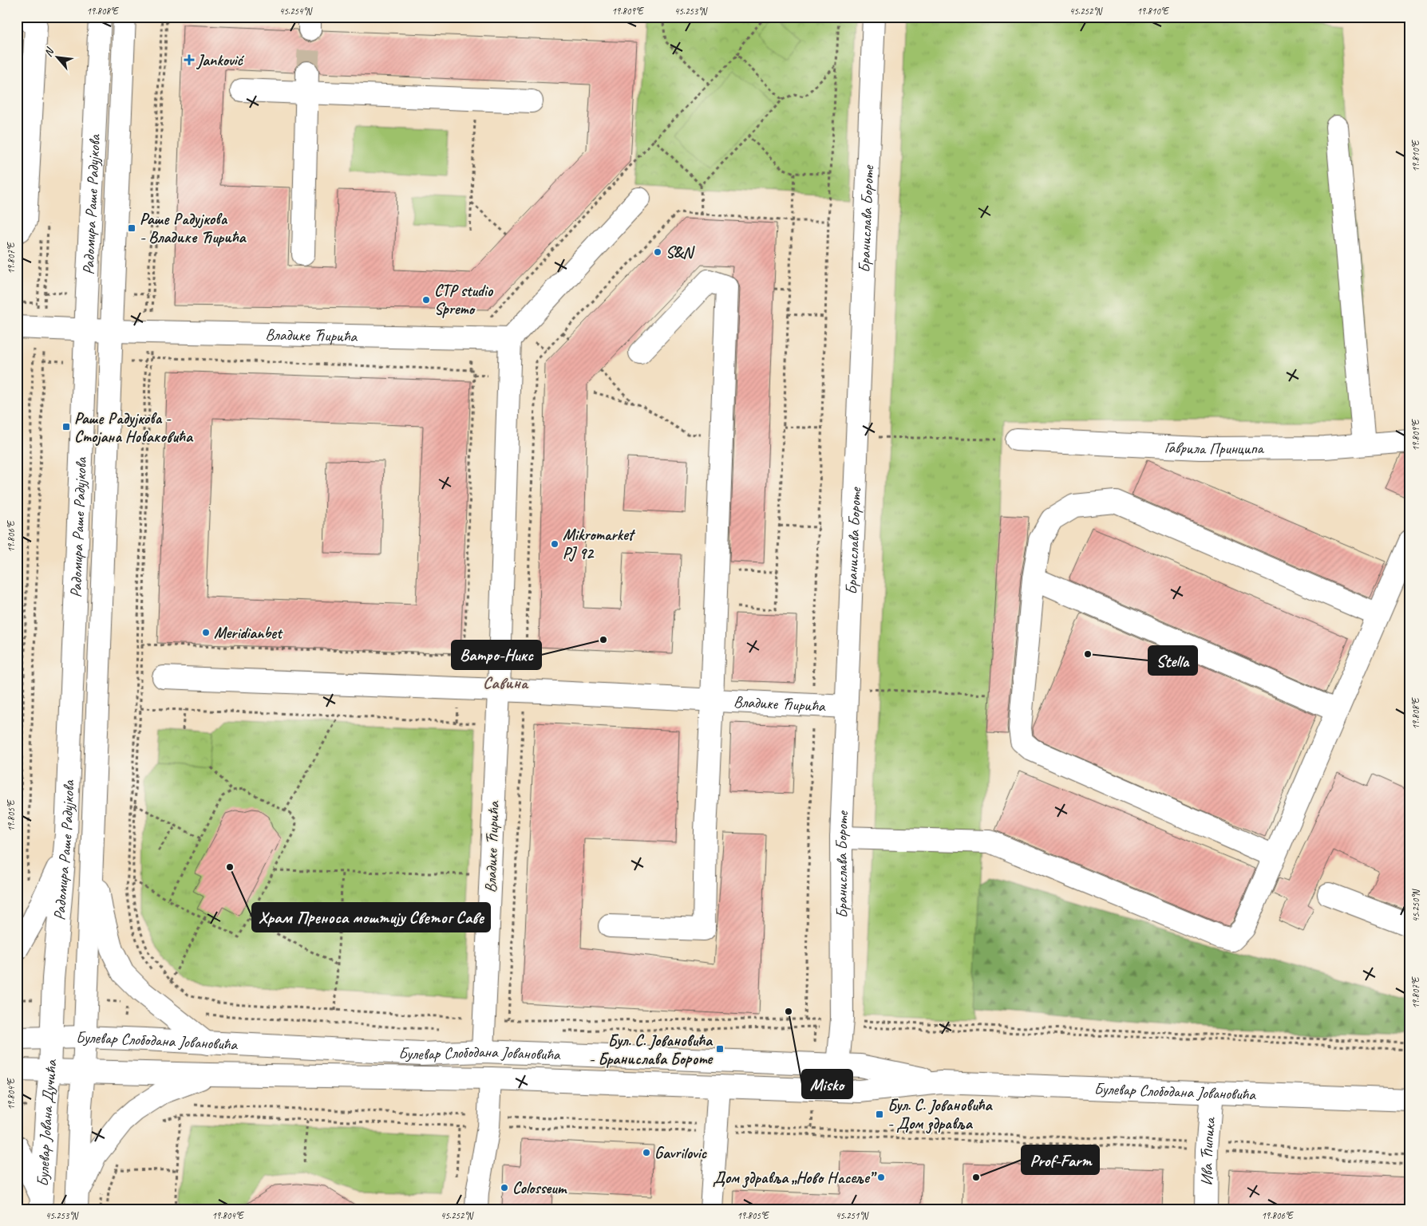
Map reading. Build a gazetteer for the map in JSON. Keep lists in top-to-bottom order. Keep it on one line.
{"streets":{"street":["Радомира Раше Радујкова","Бранислава Бороте","Владике Ћирића","Гаврила Принципа","Булевар Слободана Јовановића","Булевар Јована Дучића","Ива Ћипика"]},"crossings":[["Радомира Раше Радујкова","Владике Ћирића"],["Радомира Раше Радујкова","Булевар Слободана Јовановића"],["Радомира Раше Радујкова","Булевар Јована Дучића"],["Бранислава Бороте","Владике Ћирића"],["Бранислава Бороте","Булевар Слободана Јовановића"],["Владике Ћирића","Булевар Слободана Јовановића"],["Булевар Слободана Јовановића","Булевар Јована Дучића"],["Булевар Слободана Јовановића","Ива Ћипика"]],"districts":["Савина"],"places":{"health":["Janković"],"transit":["Раше Радујкова - Владике Ћирића","Раше Радујкова - Стојана Новаковића","Бул. С. Јовановића - Бранислава Бороте","Бул. С. Јовановића - Дом здравља"],"other":["S&N","CTP studio Spremo","Mikromarket PJ 92","Meridianbet","Ватро-Никс","Stella","Храм Преноса моштију Светог Саве","Misko","Gavrilovic","Дом здравља „Ново Насеље”","Prof-Farm","Colosseum"]},"north":"top left","coordinates":["19.808°E","45.254°N","19.809°E","45.253°N","45.252°N","19.810°E","19.807°E","19.806°E","19.805°E","45.250°N","19.804°E","45.251°N"]}
